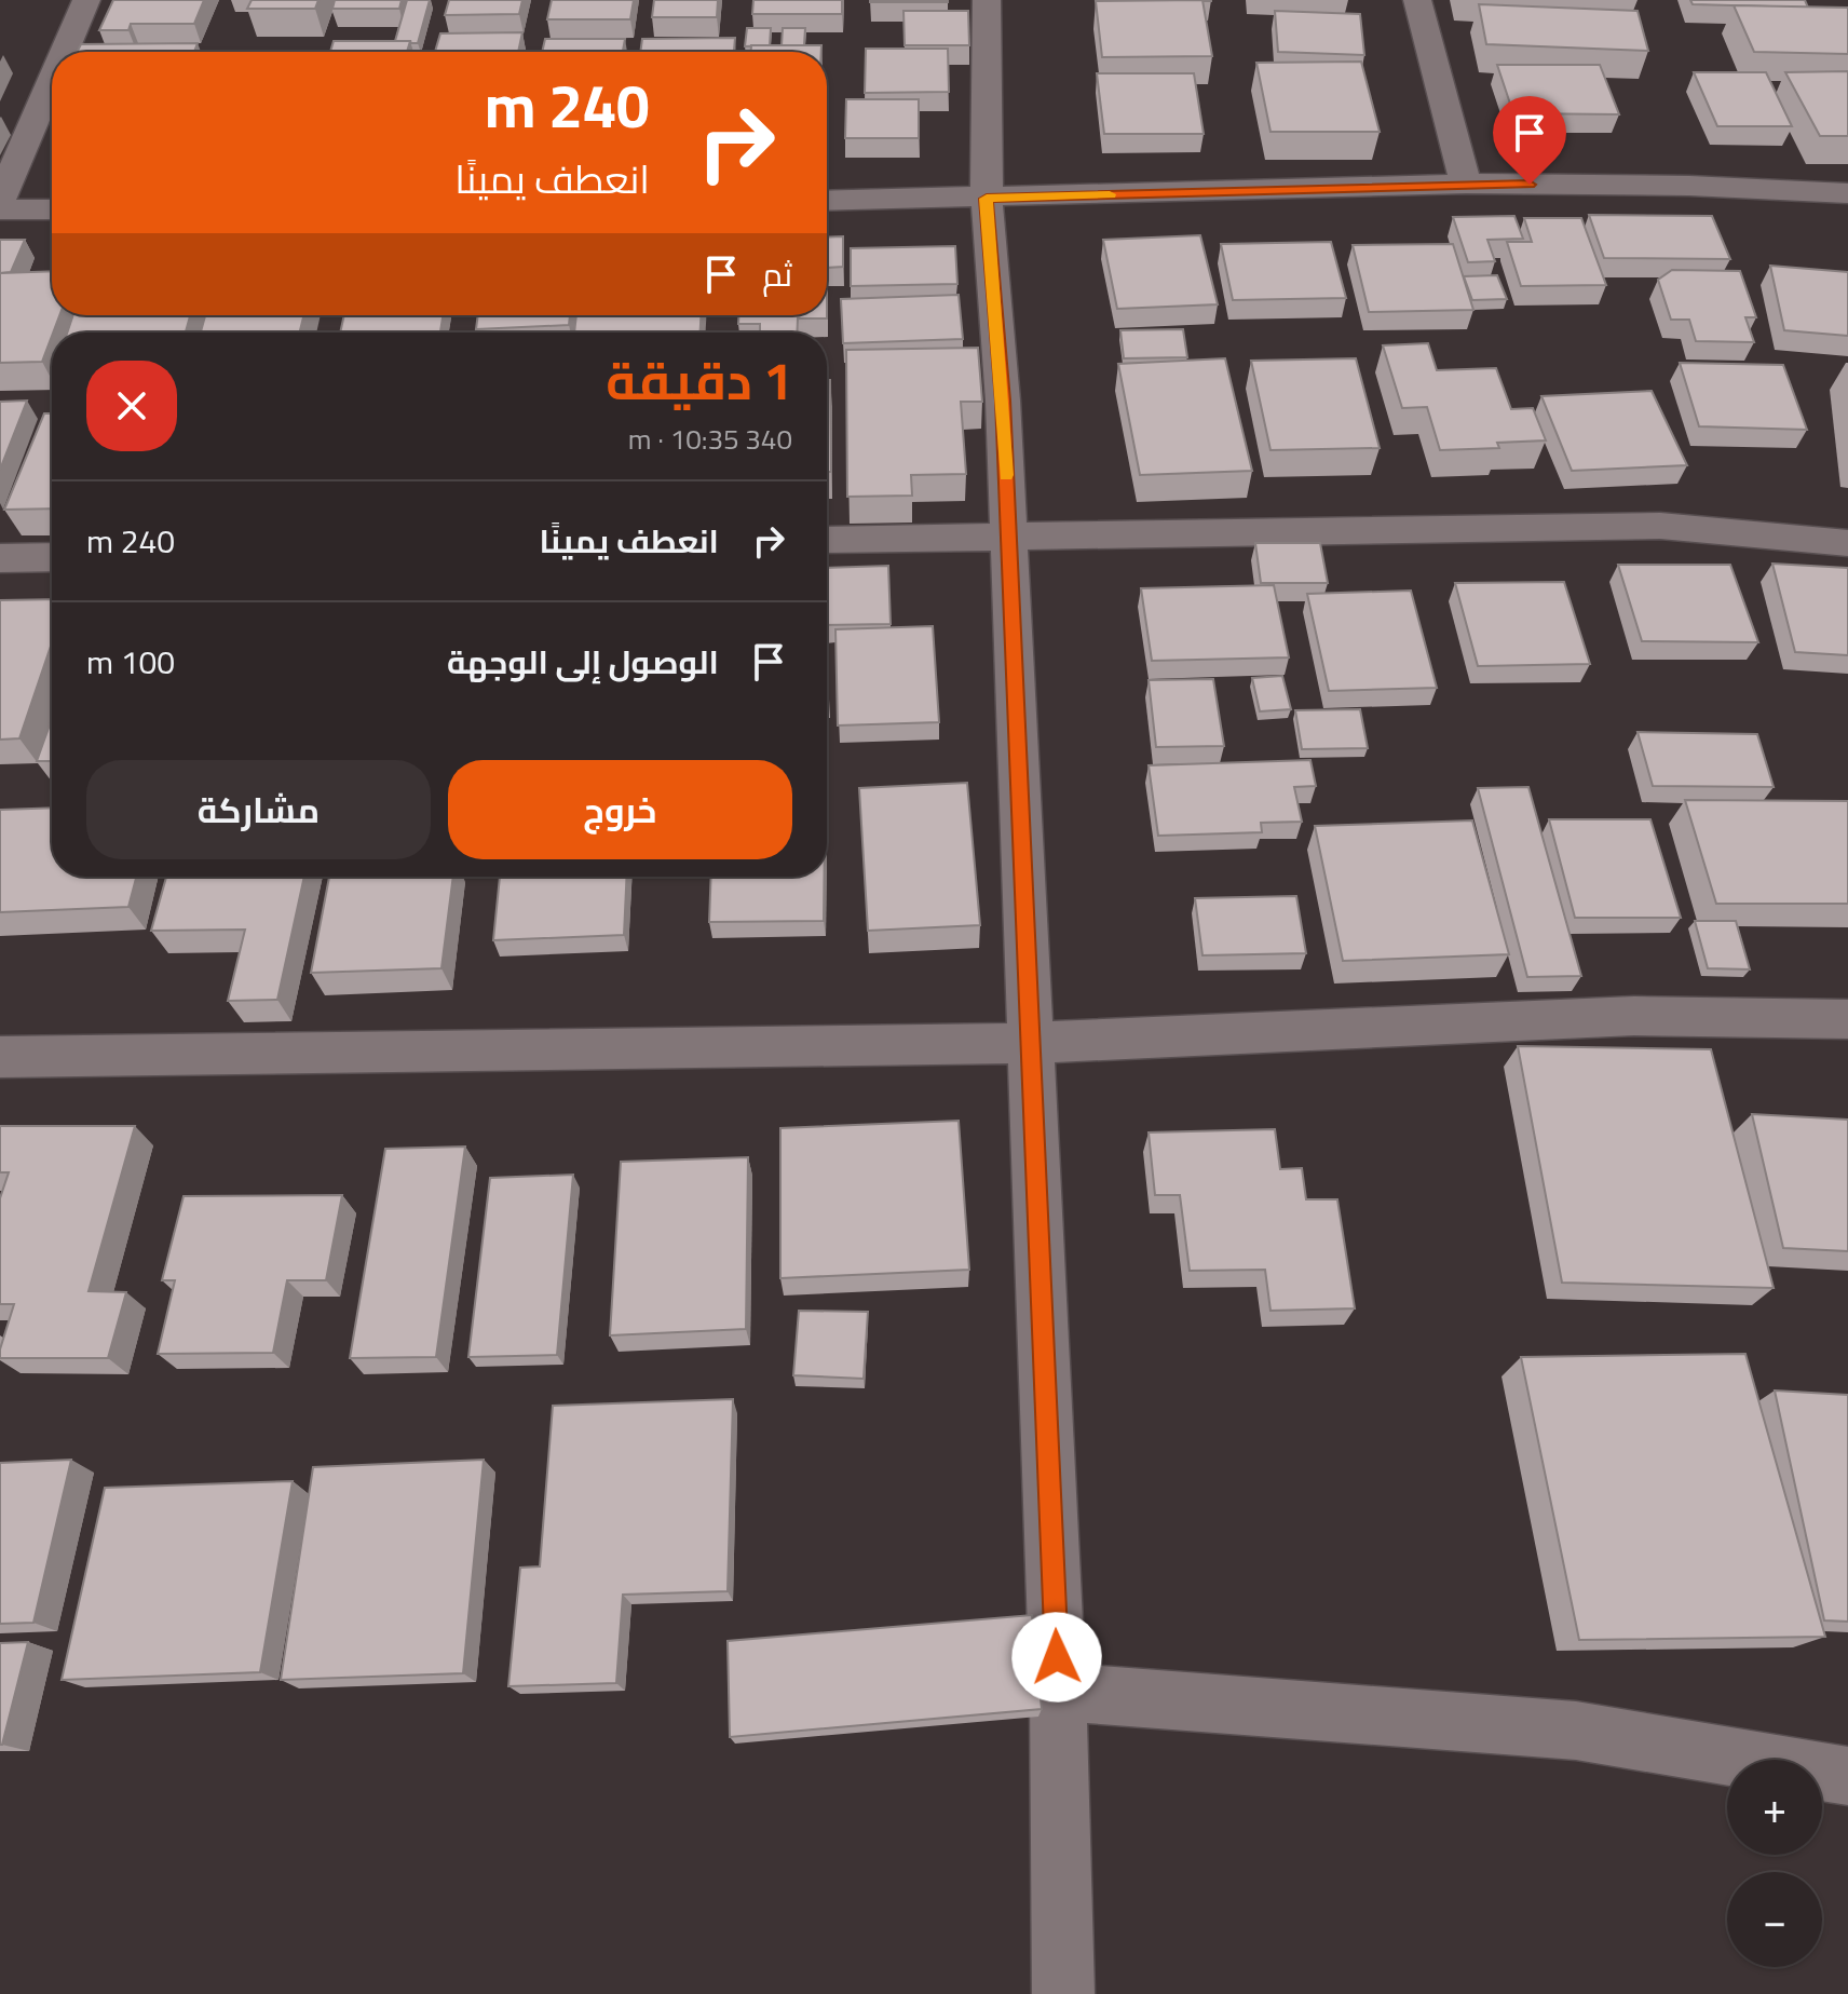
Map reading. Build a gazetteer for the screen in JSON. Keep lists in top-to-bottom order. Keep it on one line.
{"page":{"turn":["240 m","انعطف يمينًا"],"then":"ثم","heading":["1 دقيقة","340 m · 10:35"],"list":[{"name":"انعطف يمينًا","value":"240 m"},{"name":"الوصول إلى الوجهة","value":"100 m"}],"buttons":["خروج","مشاركة"],"map_buttons":["+","−"]}}
